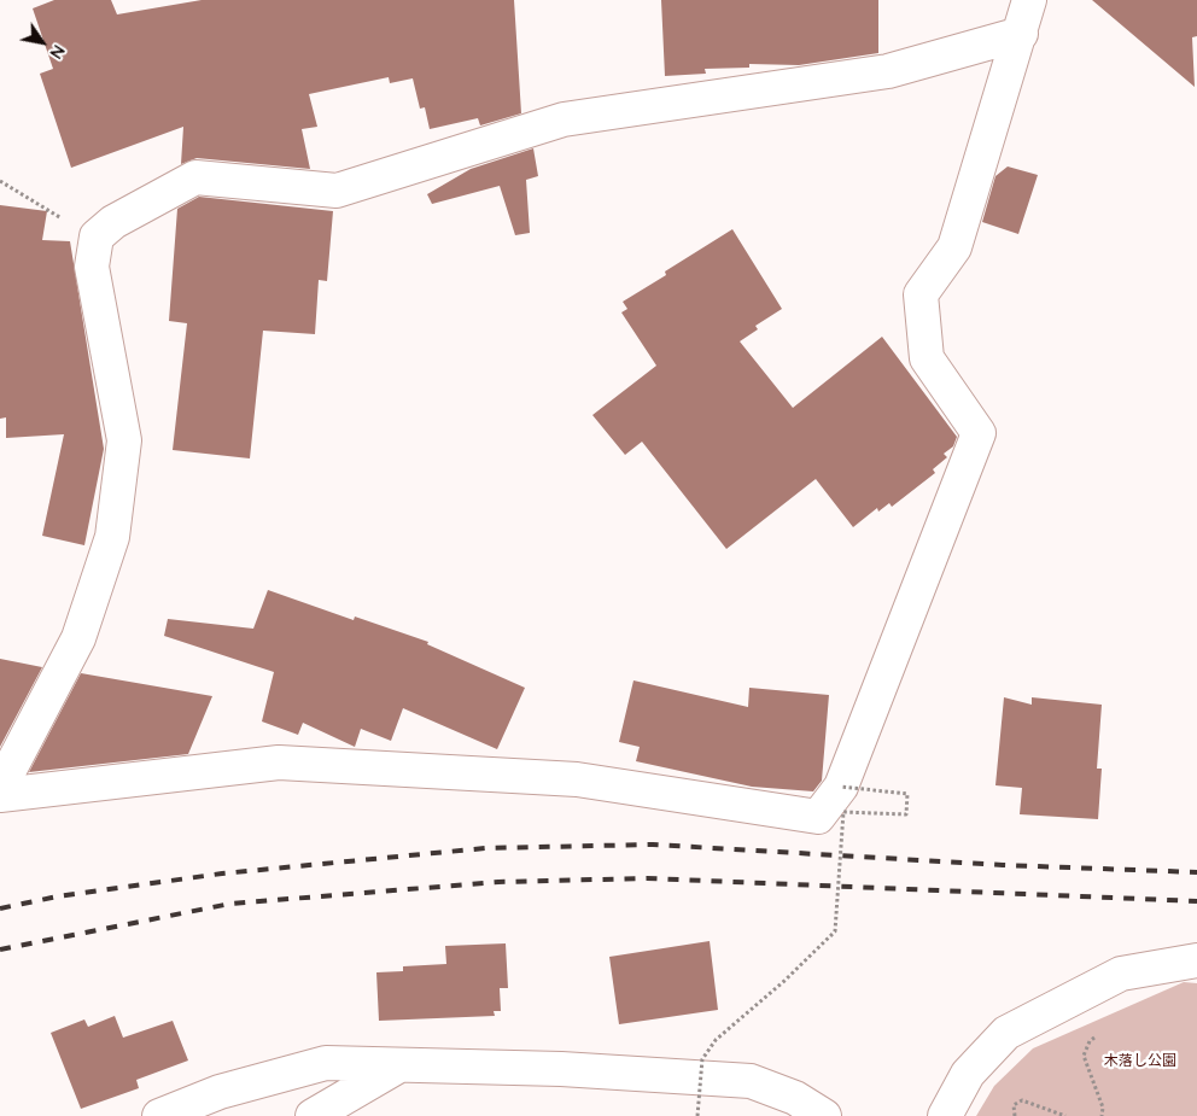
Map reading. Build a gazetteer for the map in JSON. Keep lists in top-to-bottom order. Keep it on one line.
{"parks":["木落し公園"],"north":"bottom right"}
